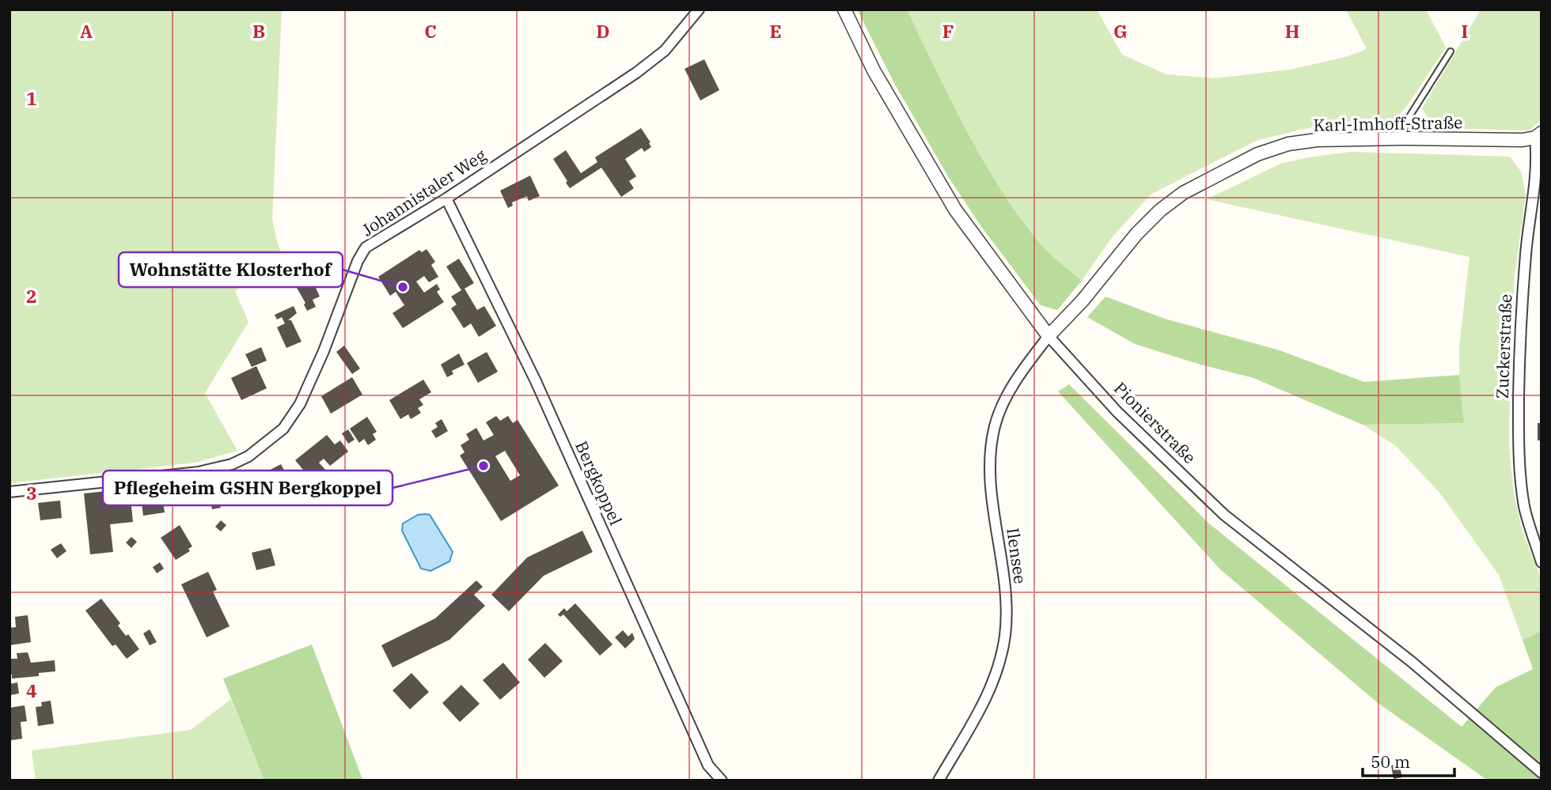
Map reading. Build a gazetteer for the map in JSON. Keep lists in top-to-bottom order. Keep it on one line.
{"streets":{"street":["Karl-Imhoff-Straße","Johannistaler Weg","Zuckerstraße","Pionierstraße","Bergkoppel","Ilensee"]},"crossings":[["Karl-Imhoff-Straße","Zuckerstraße"],["Karl-Imhoff-Straße","Pionierstraße"],["Karl-Imhoff-Straße","Ilensee"],["Johannistaler Weg","Bergkoppel"],["Pionierstraße","Ilensee"]],"places":["Wohnstätte Klosterhof","Pflegeheim GSHN Bergkoppel"],"scale_bar":"50 m","grid":{"columns":["A","B","C","D","E","F","G","H","I"],"rows":["1","2","3","4"]}}
